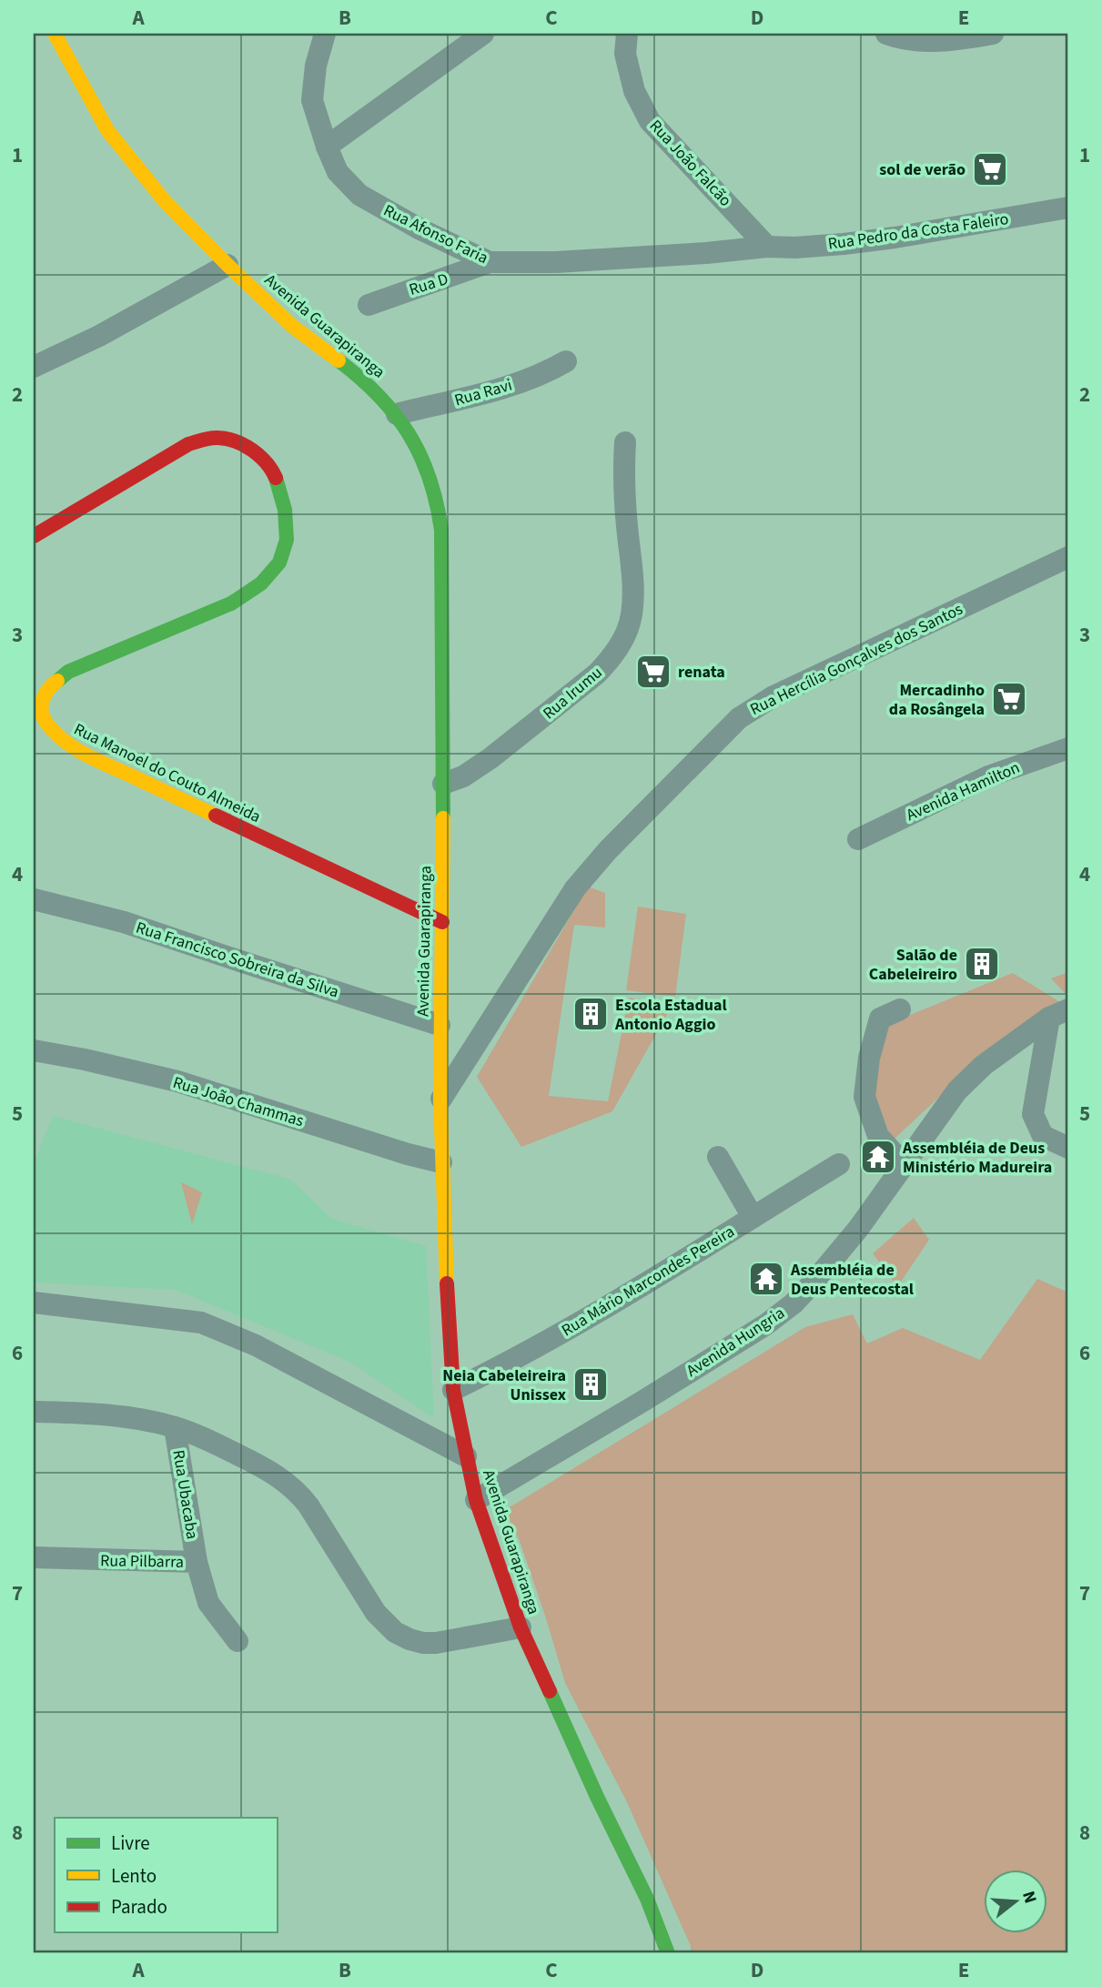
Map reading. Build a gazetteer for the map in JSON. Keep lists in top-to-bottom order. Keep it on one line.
{"streets":{"main road":["Avenida Guarapiranga","Rua Manoel do Couto Almeida"],"street":["Rua João Falcão","Rua Pedro da Costa Faleiro","Rua Afonso Faria","Rua D","Rua Ravi","Rua Hercília Gonçalves dos Santos","Rua Irumu","Avenida Hamilton","Rua Francisco Sobreira da Silva","Rua João Chammas","Rua Mário Marcondes Pereira","Avenida Hungria","Rua Ubacaba","Rua Pilbarra"]},"crossings":[["Rua João Falcão","Rua Pedro da Costa Faleiro"],["Rua João Falcão","Rua Afonso Faria"],["Rua Pedro da Costa Faleiro","Rua Afonso Faria"],["Rua Afonso Faria","Rua D"],["Avenida Guarapiranga","Rua Ravi"],["Avenida Guarapiranga","Rua Hercília Gonçalves dos Santos"],["Avenida Guarapiranga","Rua Irumu"],["Avenida Guarapiranga","Rua Manoel do Couto Almeida"],["Avenida Guarapiranga","Rua Francisco Sobreira da Silva"],["Avenida Guarapiranga","Rua João Chammas"],["Avenida Guarapiranga","Rua Mário Marcondes Pereira"],["Avenida Guarapiranga","Avenida Hungria"],["Rua Ubacaba","Rua Pilbarra"]],"places":{"supermarket":["sol de verão","renata","Mercadinho da Rosângela"],"building":["Salão de Cabeleireiro","Escola Estadual Antonio Aggio","Neia Cabeleireira Unissex"],"temple":["Assembléia de Deus Ministério Madureira","Assembléia de Deus Pentecostal"]},"legend":["Livre","Lento","Parado"],"north":"right","grid":{"columns":["A","B","C","D","E"],"rows":["1","2","3","4","5","6","7","8"]}}
